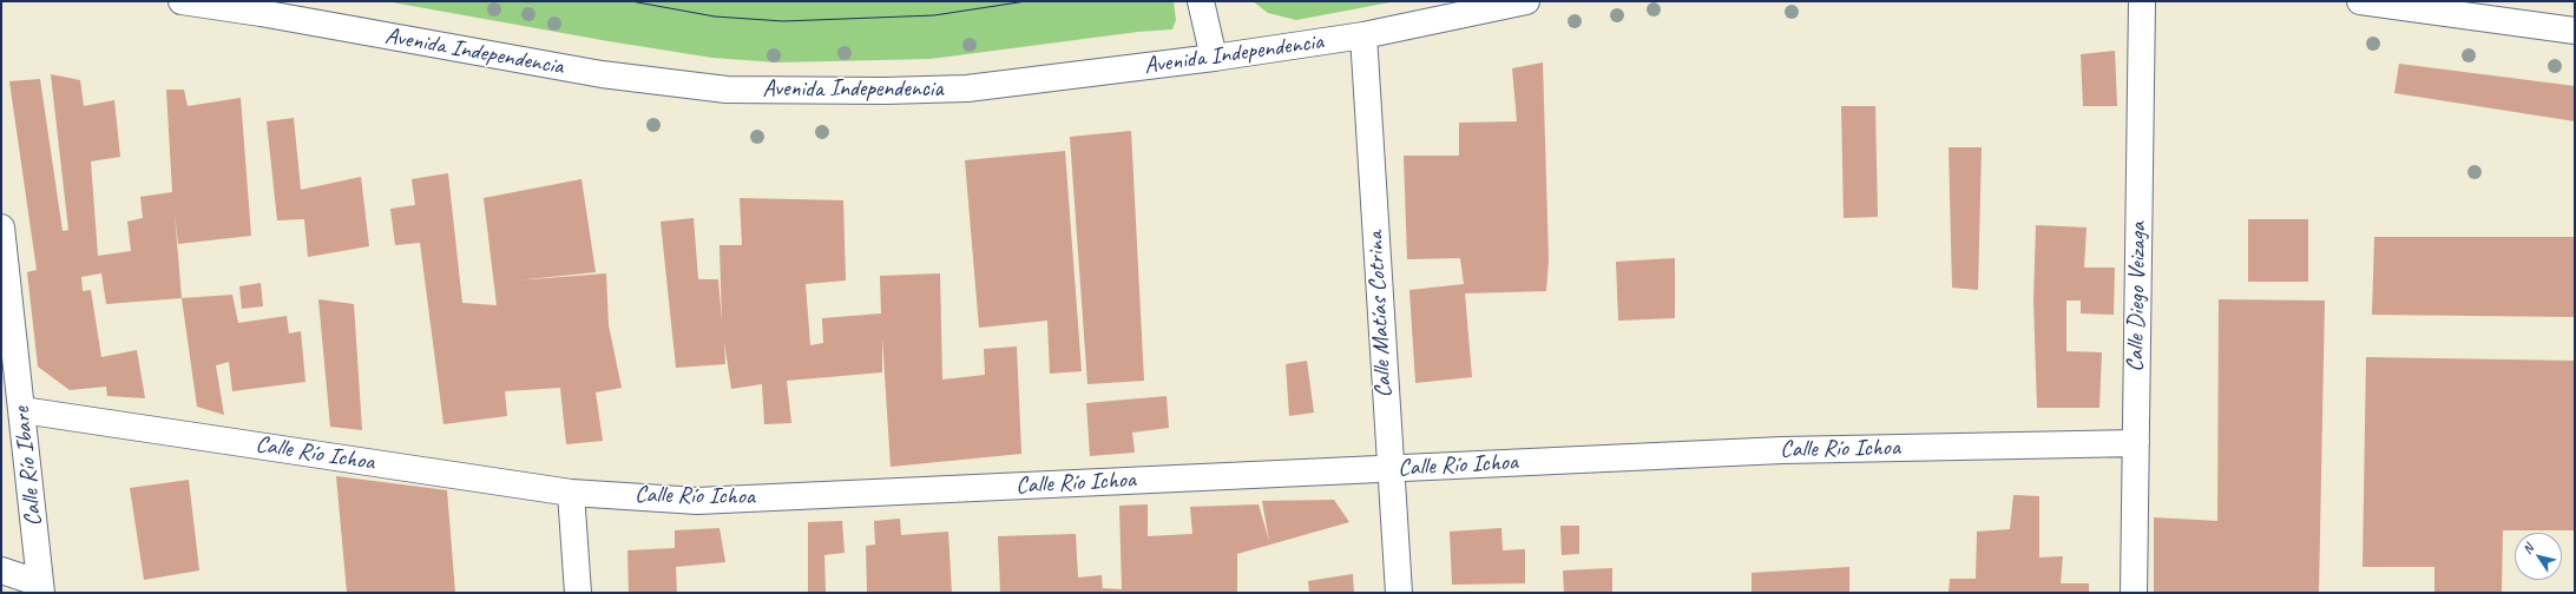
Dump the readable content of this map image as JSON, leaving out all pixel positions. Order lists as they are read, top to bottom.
{
  "streets": {
    "main road": [
      "Avenida Independencia",
      "Calle Diego Veizaga",
      "Calle Matías Cotrina",
      "Calle Río Ichoa",
      "Calle Río Ibare"
    ]
  },
  "crossings": [
    ["Avenida Independencia", "Calle Matías Cotrina"],
    ["Calle Diego Veizaga", "Calle Río Ichoa"],
    ["Calle Matías Cotrina", "Calle Río Ichoa"],
    ["Calle Río Ichoa", "Calle Río Ibare"]
  ],
  "north": "top left"
}
